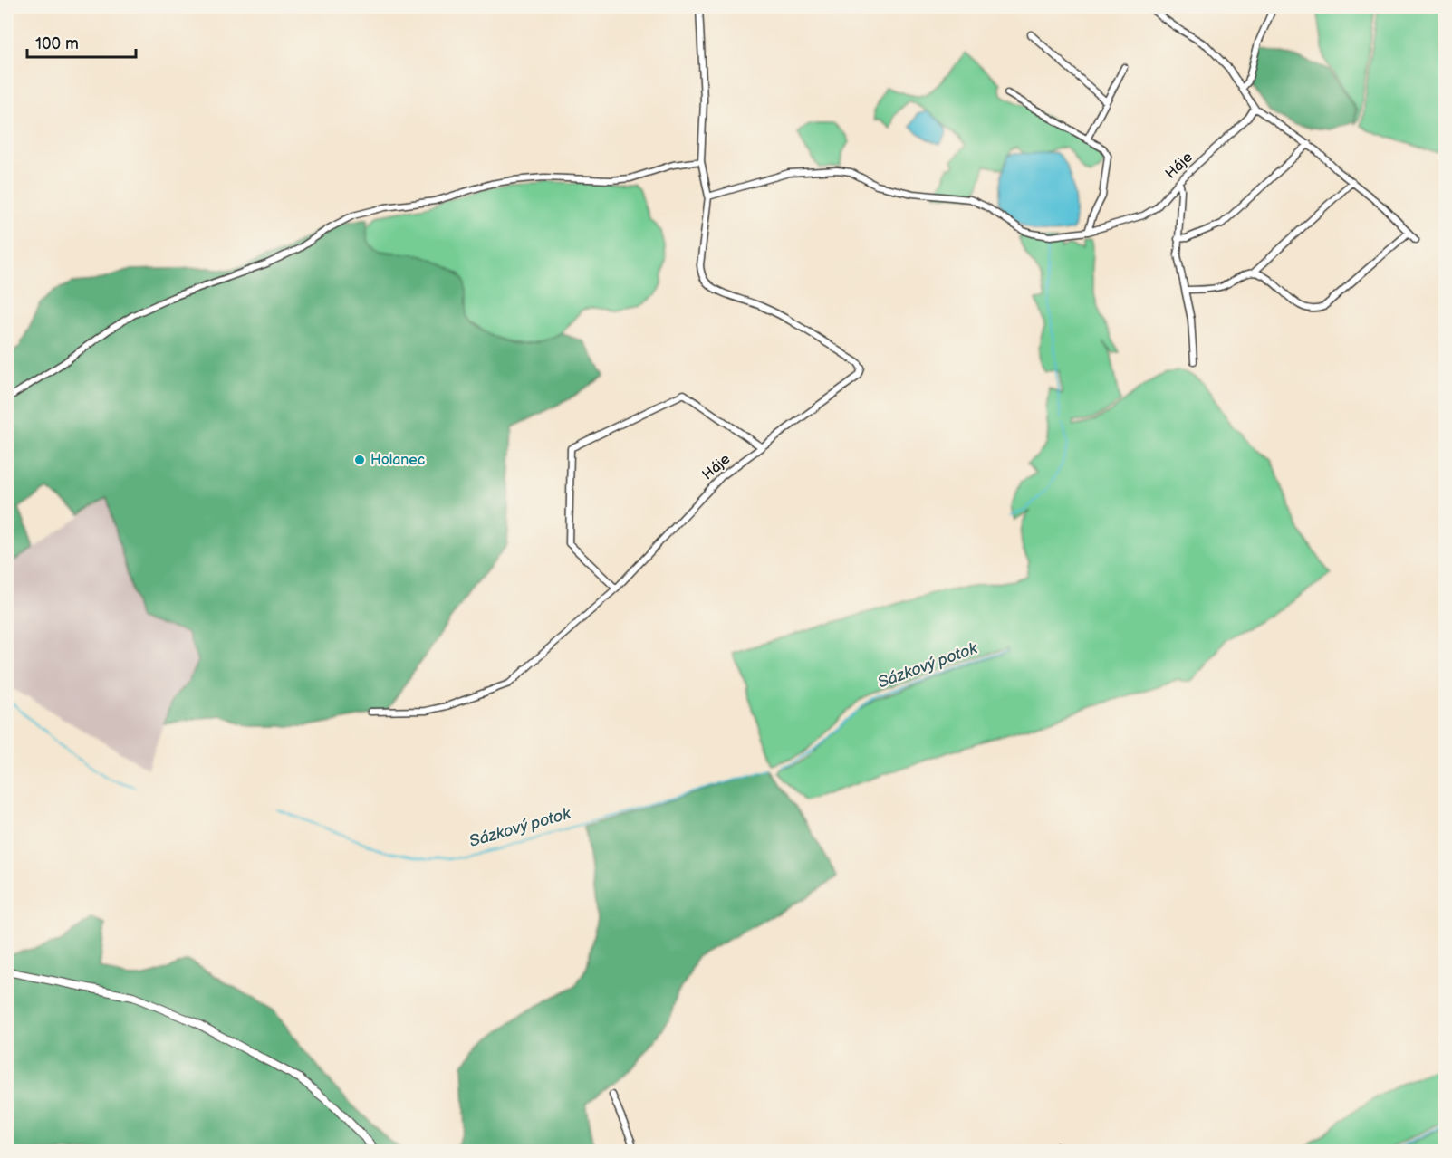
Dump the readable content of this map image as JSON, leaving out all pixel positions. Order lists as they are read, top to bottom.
{
  "streets": {
    "street": ["Háje"]
  },
  "water": ["Sázkový potok"],
  "places": ["Holanec"],
  "scale_bar": "100 m"
}
